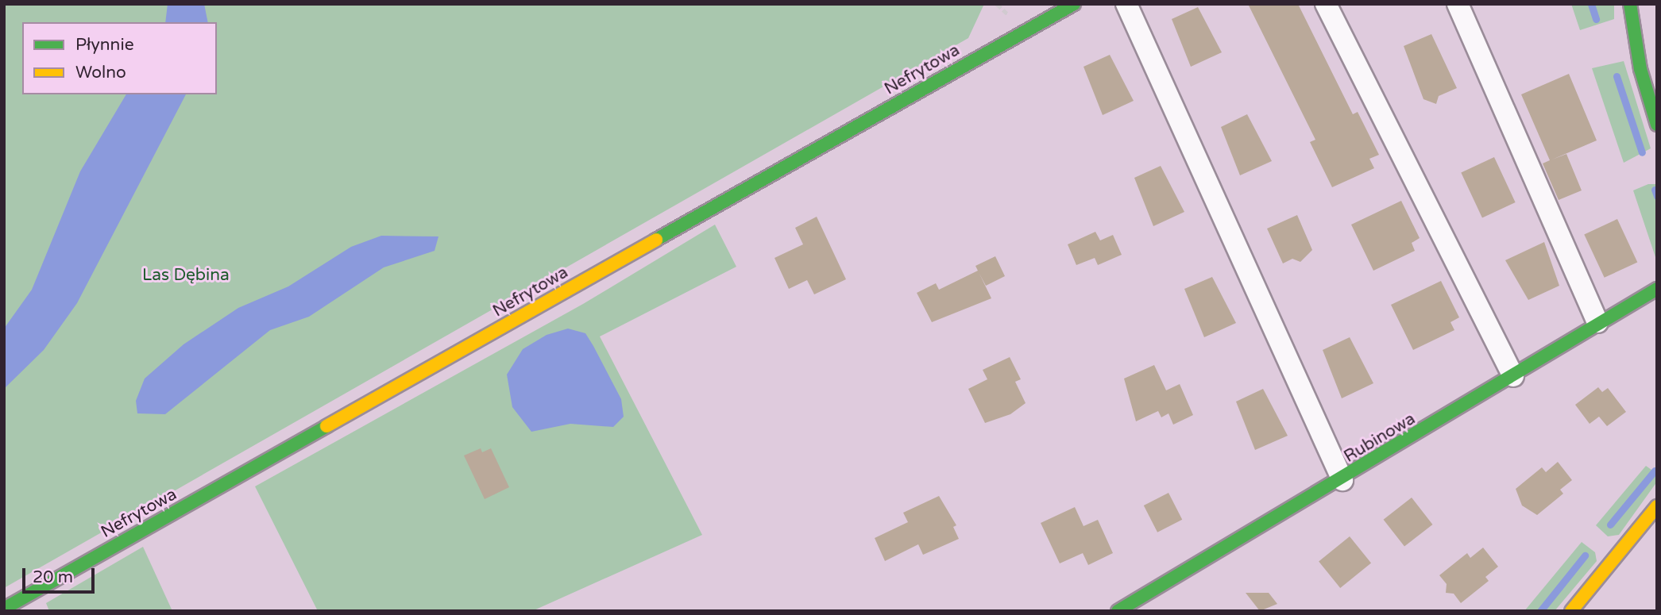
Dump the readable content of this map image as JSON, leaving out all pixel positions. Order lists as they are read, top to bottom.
{
  "streets": {
    "street": ["Nefrytowa", "Rubinowa"]
  },
  "parks": ["Las Dębina"],
  "legend": ["Płynnie", "Wolno"],
  "scale_bar": "20 m"
}
